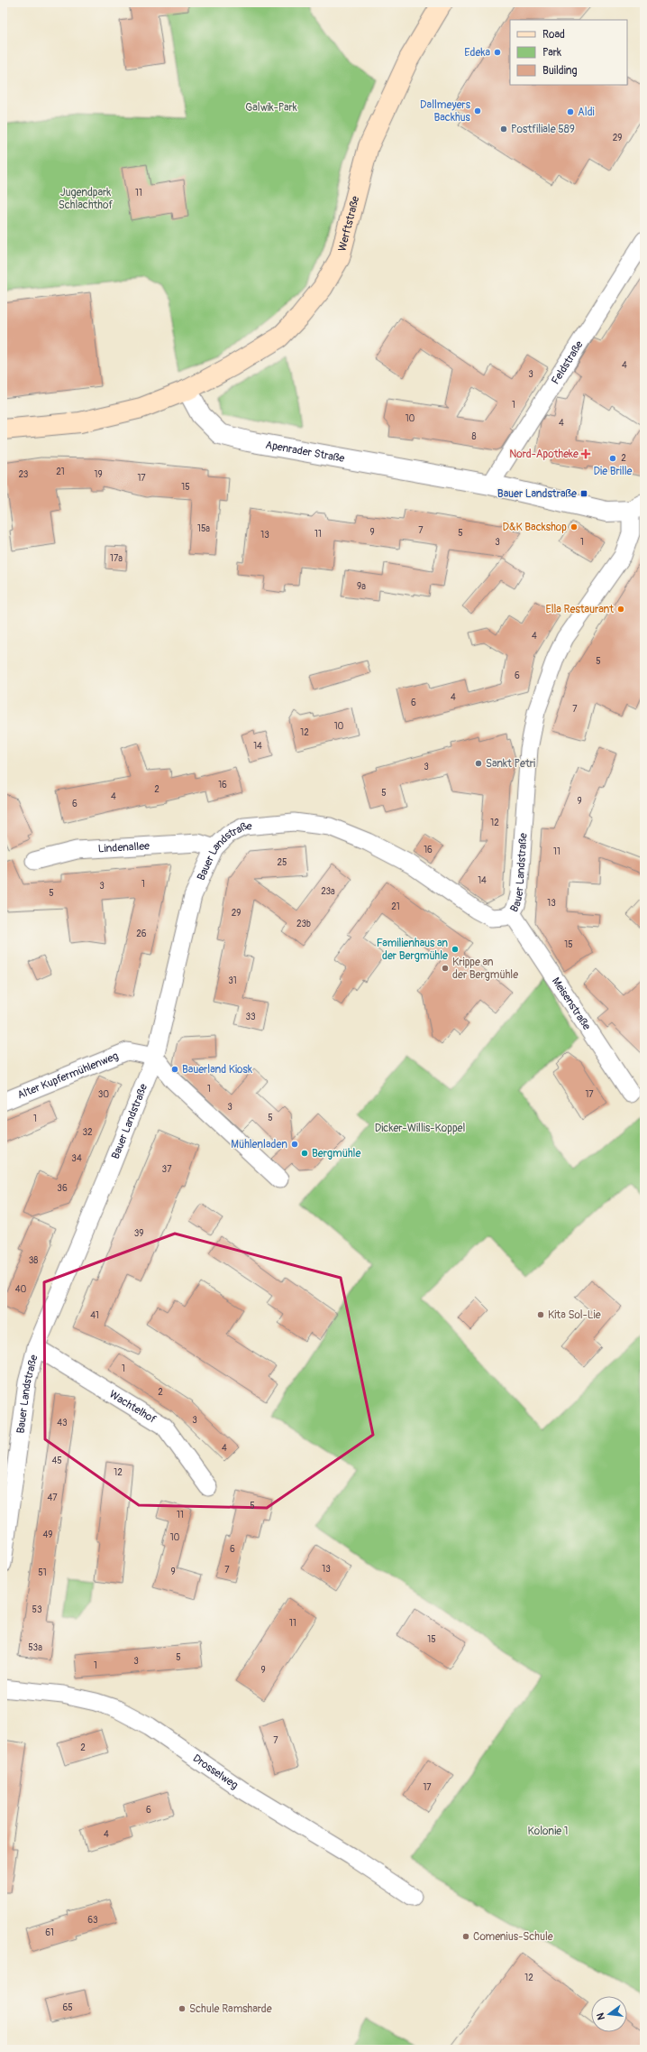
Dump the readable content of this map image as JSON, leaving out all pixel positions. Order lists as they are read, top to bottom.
{
  "streets": {
    "main road": ["Werftstraße"],
    "street": [
      "Feldstraße",
      "Apenrader Straße",
      "Lindenallee",
      "Bauer Landstraße",
      "Meisenstraße",
      "Alter Kupfermühlenweg",
      "Wachtelhof",
      "Drosselweg"
    ]
  },
  "crossings": [
    ["Werftstraße", "Apenrader Straße"],
    ["Feldstraße", "Apenrader Straße"],
    ["Apenrader Straße", "Bauer Landstraße"],
    ["Lindenallee", "Bauer Landstraße"],
    ["Bauer Landstraße", "Meisenstraße"],
    ["Bauer Landstraße", "Alter Kupfermühlenweg"],
    ["Bauer Landstraße", "Wachtelhof"]
  ],
  "parks": [
    "Galwik-Park",
    "Jugendpark Schlachthof",
    "Dicker-Willis-Koppel",
    "Kolonie 1"
  ],
  "places": {
    "other": [
      "Edeka",
      "Dallmeyers Backhus",
      "Aldi",
      "Postfiliale 589",
      "Die Brille",
      "D&K Backshop",
      "Ella Restaurant",
      "Sankt Petri",
      "Familienhaus an der Bergmühle",
      "Krippe an der Bergmühle",
      "Bauerland Kiosk",
      "Mühlenladen",
      "Bergmühle",
      "Kita Sol-Lie",
      "Comenius-Schule",
      "Schule Ramsharde"
    ],
    "health": ["Nord-Apotheke"],
    "transit": ["Bauer Landstraße"]
  },
  "house_numbers": [
    "29",
    "11",
    "4",
    "3",
    "1",
    "10",
    "4",
    "8",
    "2",
    "21",
    "23",
    "19",
    "17",
    "15",
    "15a",
    "7",
    "9",
    "5",
    "11",
    "13",
    "3",
    "1",
    "17a",
    "9a",
    "4",
    "5",
    "6",
    "4",
    "6",
    "7",
    "10",
    "12",
    "14",
    "3",
    "16",
    "2",
    "5",
    "4",
    "9",
    "6",
    "12",
    "16",
    "11",
    "25",
    "14",
    "1",
    "3",
    "23a",
    "5",
    "13",
    "21",
    "29",
    "23b",
    "26",
    "15",
    "31",
    "33",
    "1",
    "30",
    "17",
    "3",
    "5",
    "1",
    "32",
    "34",
    "37",
    "36",
    "39",
    "38",
    "40",
    "41",
    "1",
    "2",
    "3",
    "43",
    "4",
    "45",
    "12",
    "47",
    "5",
    "11",
    "49",
    "10",
    "6",
    "13",
    "7",
    "9",
    "51",
    "53",
    "11",
    "15",
    "53a",
    "5",
    "3",
    "1",
    "9",
    "7",
    "2",
    "17",
    "6",
    "4",
    "63",
    "61",
    "12",
    "65"
  ],
  "legend": ["Road", "Park", "Building"],
  "north": "left"
}
